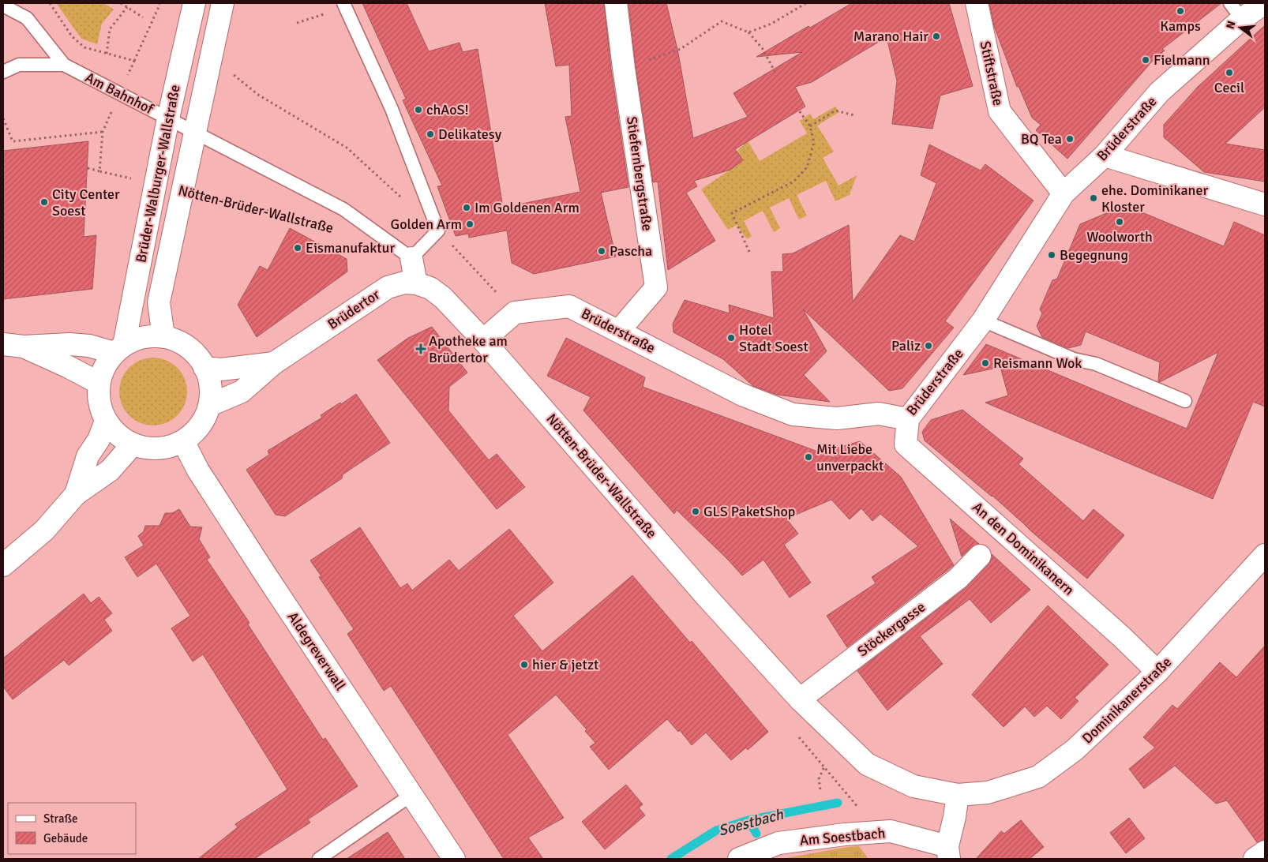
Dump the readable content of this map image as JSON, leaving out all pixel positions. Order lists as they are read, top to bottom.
{
  "streets": {
    "street": [
      "Stiftstraße",
      "Brüderstraße",
      "Brüder-Walburger-Wallstraße",
      "Stiefernbergstraße",
      "Nötten-Brüder-Wallstraße",
      "Brüdertor",
      "An den Dominikanern",
      "Stöckergasse",
      "Aldegreverwall",
      "Dominikanerstraße",
      "Am Soestbach"
    ],
    "lane": ["Am Bahnhof"]
  },
  "crossings": [
    ["Stiftstraße", "Brüderstraße"],
    ["Am Bahnhof", "Brüder-Walburger-Wallstraße"],
    ["Am Bahnhof", "Nötten-Brüder-Wallstraße"],
    ["Brüderstraße", "Stiefernbergstraße"],
    ["Brüderstraße", "An den Dominikanern"],
    ["Brüder-Walburger-Wallstraße", "Nötten-Brüder-Wallstraße"],
    ["Brüder-Walburger-Wallstraße", "Brüdertor"],
    ["Brüder-Walburger-Wallstraße", "Aldegreverwall"],
    ["Nötten-Brüder-Wallstraße", "Brüdertor"],
    ["Nötten-Brüder-Wallstraße", "Stöckergasse"],
    ["Nötten-Brüder-Wallstraße", "Dominikanerstraße"],
    ["Brüdertor", "Aldegreverwall"],
    ["An den Dominikanern", "Dominikanerstraße"]
  ],
  "water": ["Soestbach"],
  "places": {
    "other": [
      "Kamps",
      "Marano Hair",
      "Fielmann",
      "Cecil",
      "chAoS!",
      "Delikatesy",
      "BQ Tea",
      "ehe. Dominikaner Kloster",
      "City Center Soest",
      "Im Goldenen Arm",
      "Woolworth",
      "Golden Arm",
      "Eismanufaktur",
      "Pascha",
      "Begegnung",
      "Hotel Stadt Soest",
      "Paliz",
      "Reismann Wok",
      "Mit Liebe unverpackt",
      "GLS PaketShop",
      "hier & jetzt"
    ],
    "health": ["Apotheke am Brüdertor"]
  },
  "legend": ["Straße", "Gebäude"],
  "north": "left"
}
